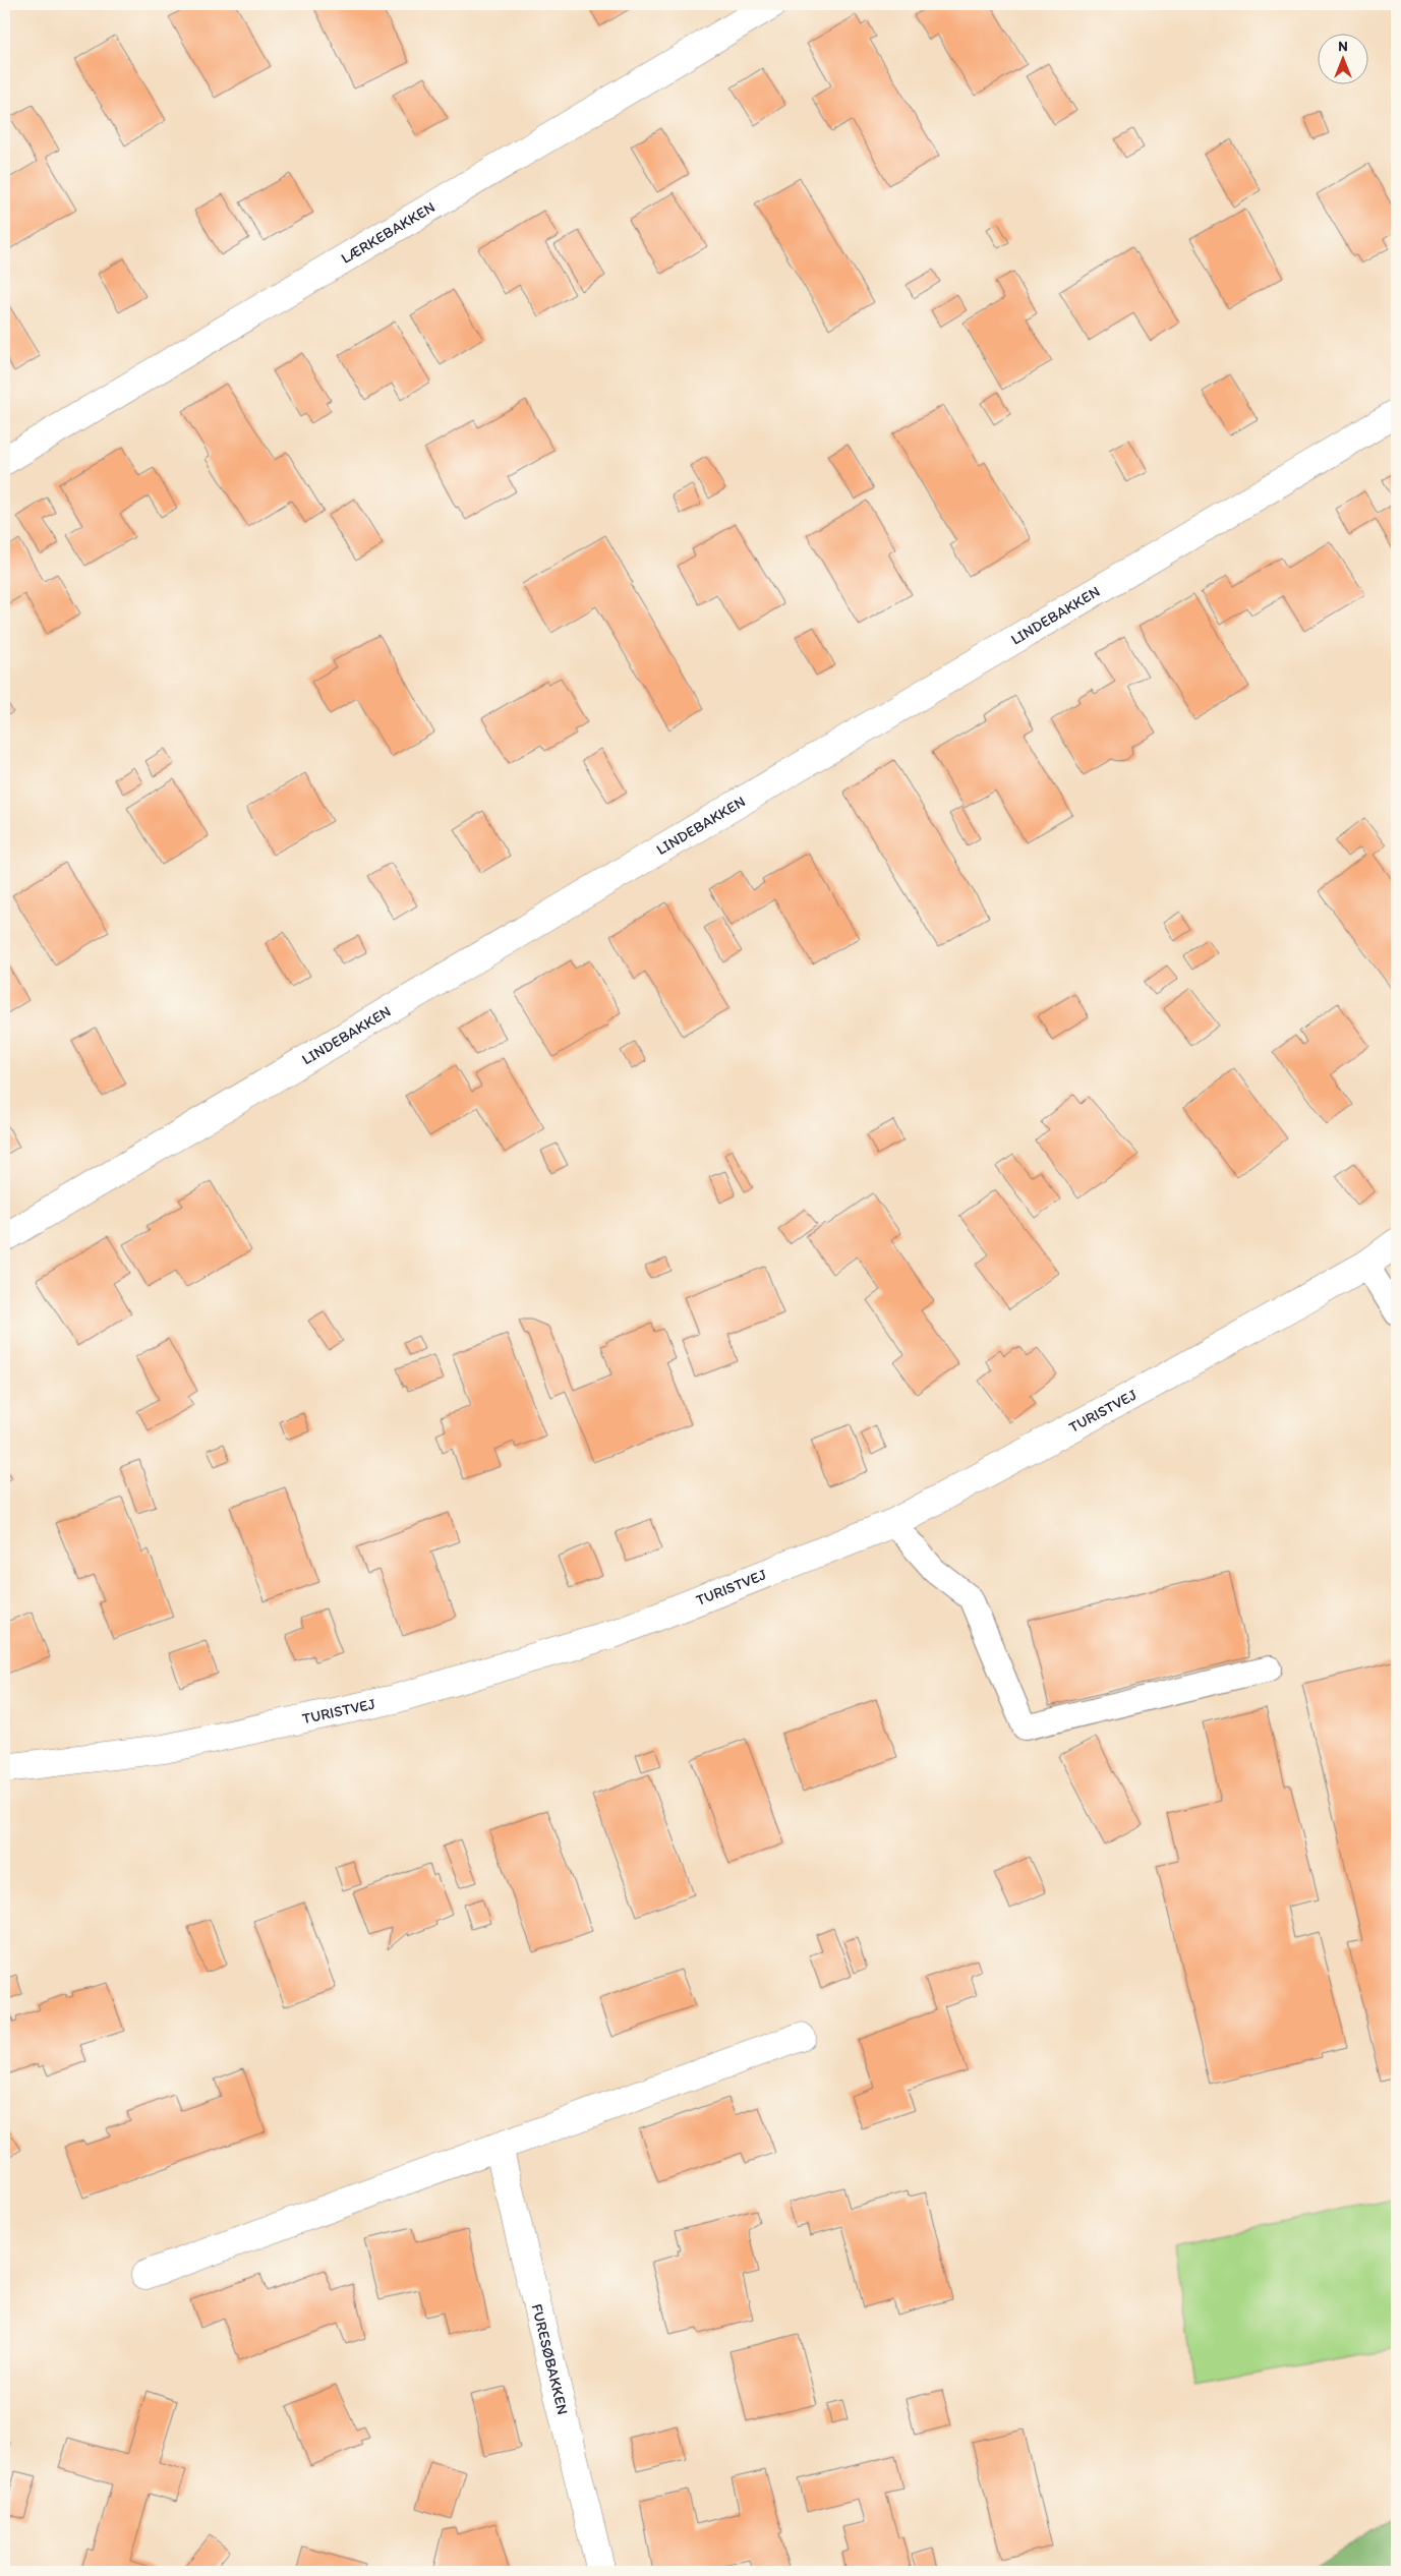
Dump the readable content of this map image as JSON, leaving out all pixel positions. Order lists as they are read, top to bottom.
{
  "streets": {
    "street": [
      "LÆRKEBAKKEN",
      "LINDEBAKKEN",
      "TURISTVEJ",
      "FURESØBAKKEN"
    ]
  },
  "north": "top"
}
